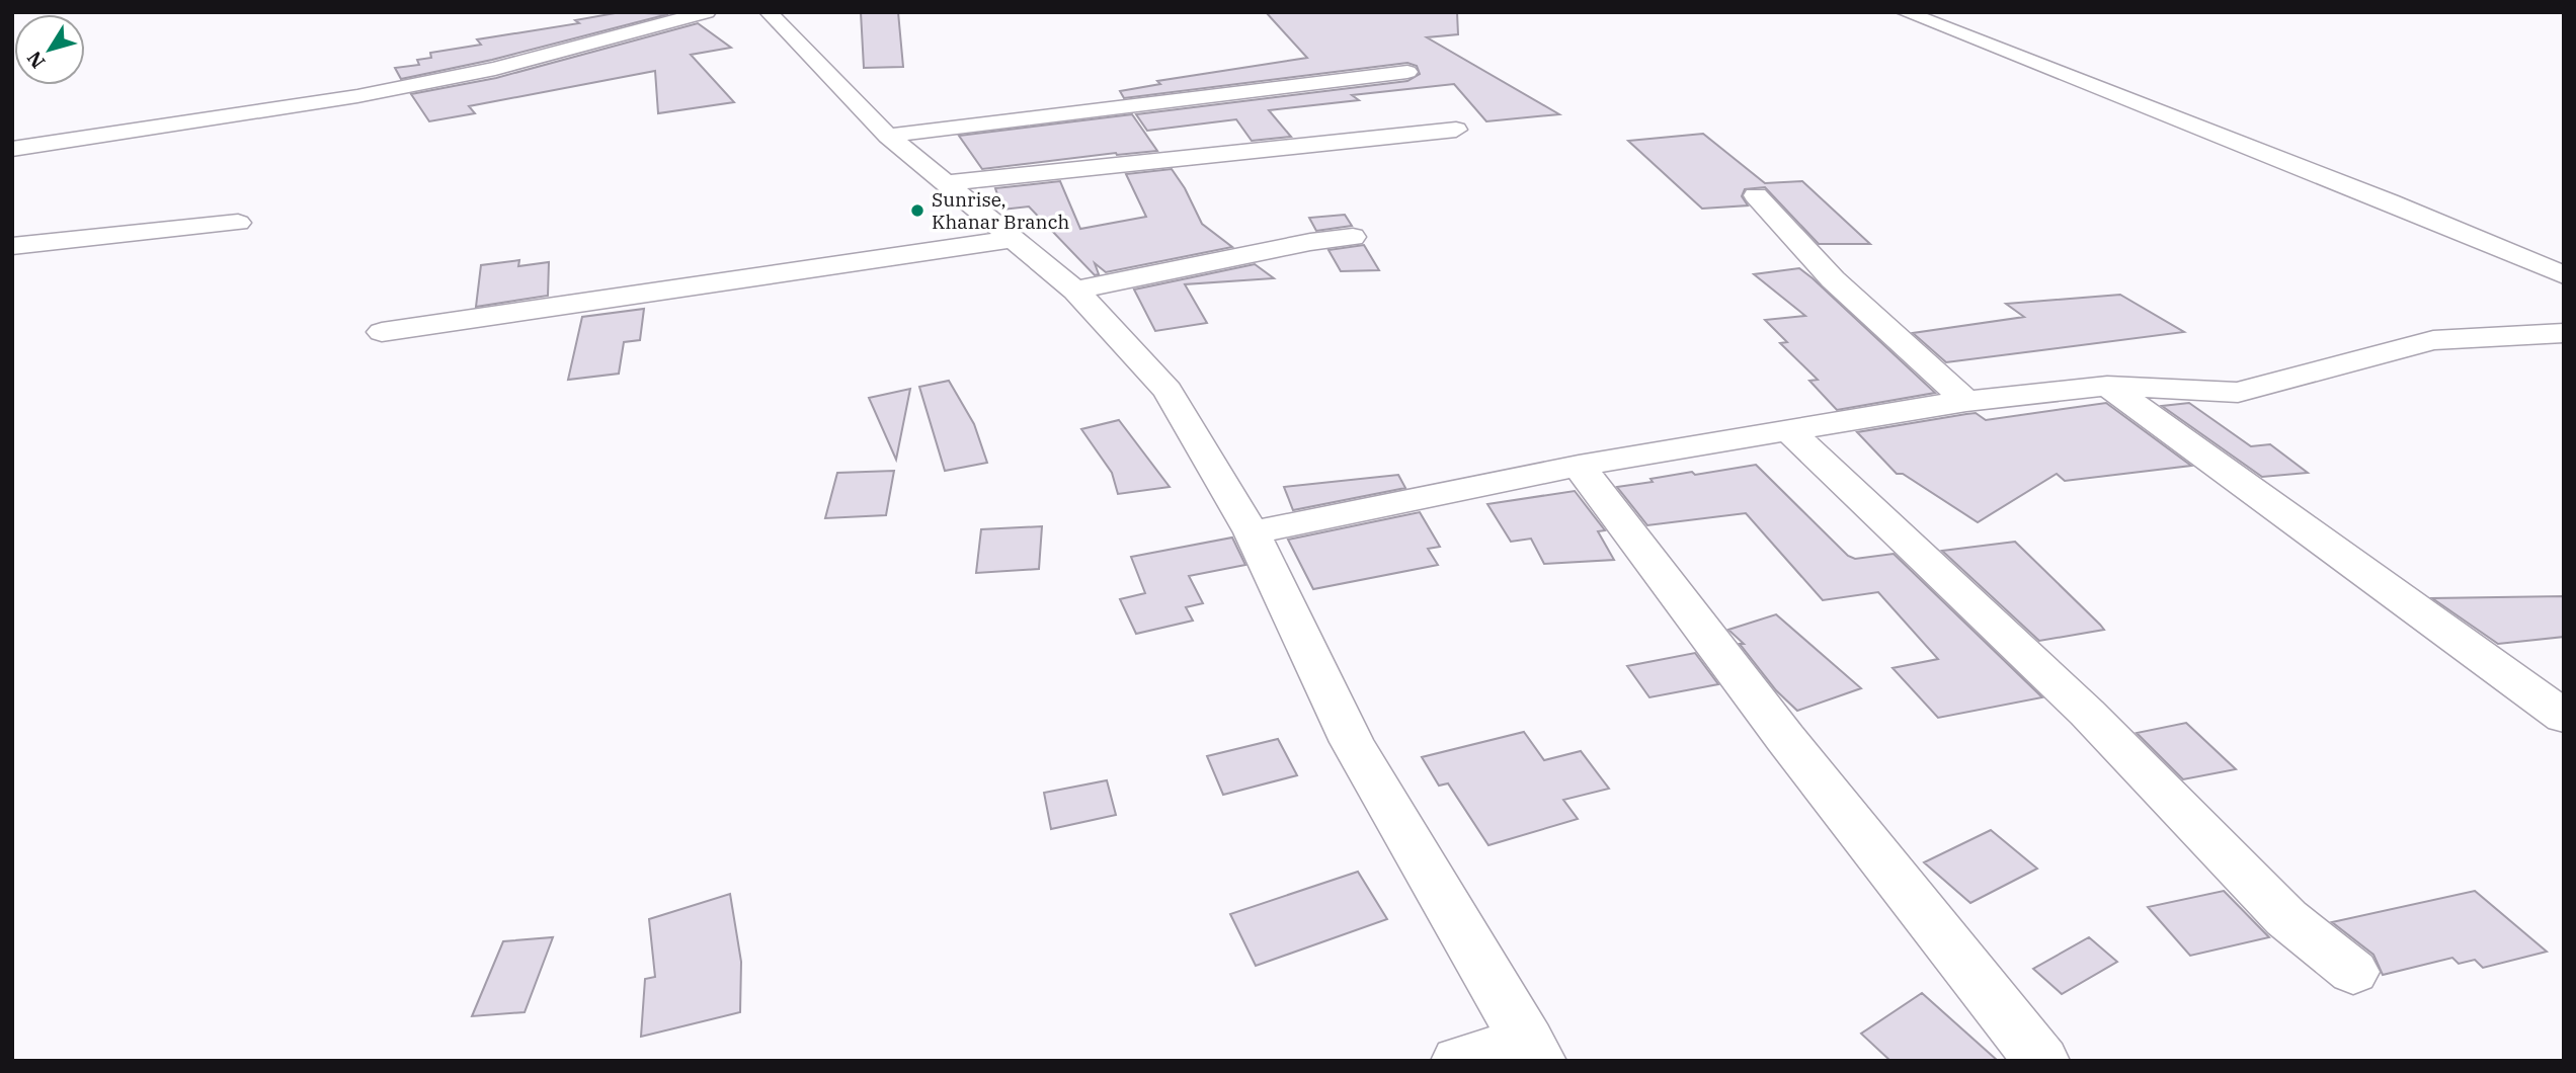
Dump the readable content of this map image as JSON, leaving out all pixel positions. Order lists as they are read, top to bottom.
{
  "places": ["Sunrise, Khanar Branch"],
  "north": "bottom left"
}
